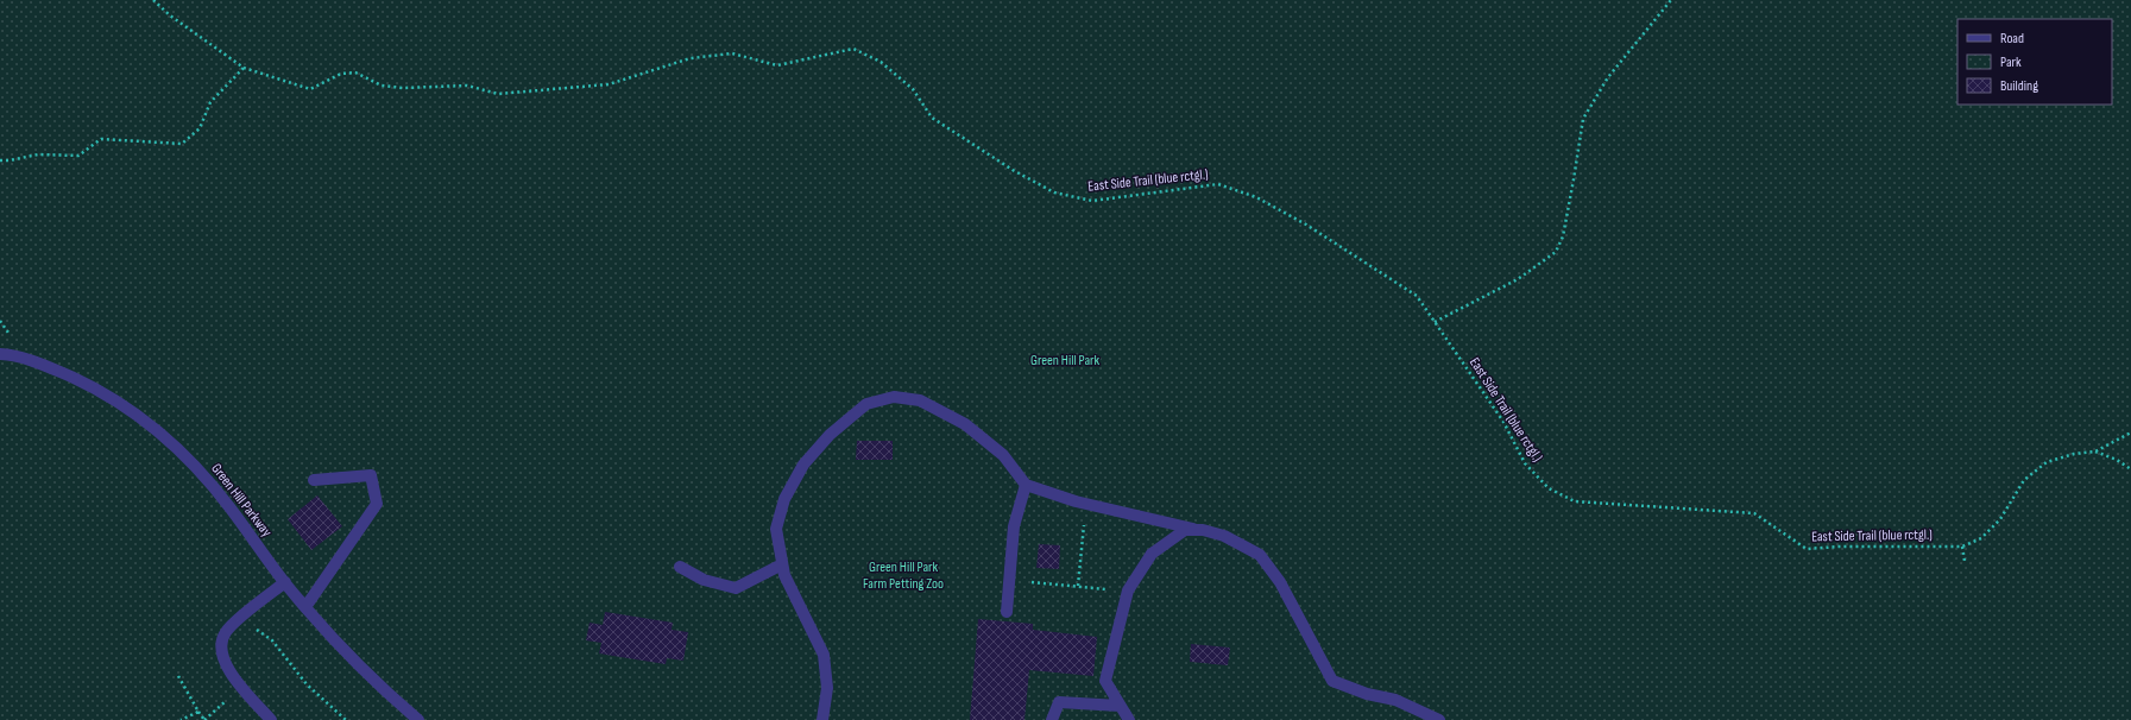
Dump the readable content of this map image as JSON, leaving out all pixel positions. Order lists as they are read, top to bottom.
{
  "streets": {
    "street": ["Green Hill Parkway"],
    "path": ["East Side Trail (blue rctgl.)"]
  },
  "parks": ["Green Hill Park", "Green Hill Park Farm Petting Zoo"],
  "legend": ["Road", "Park", "Building"]
}
